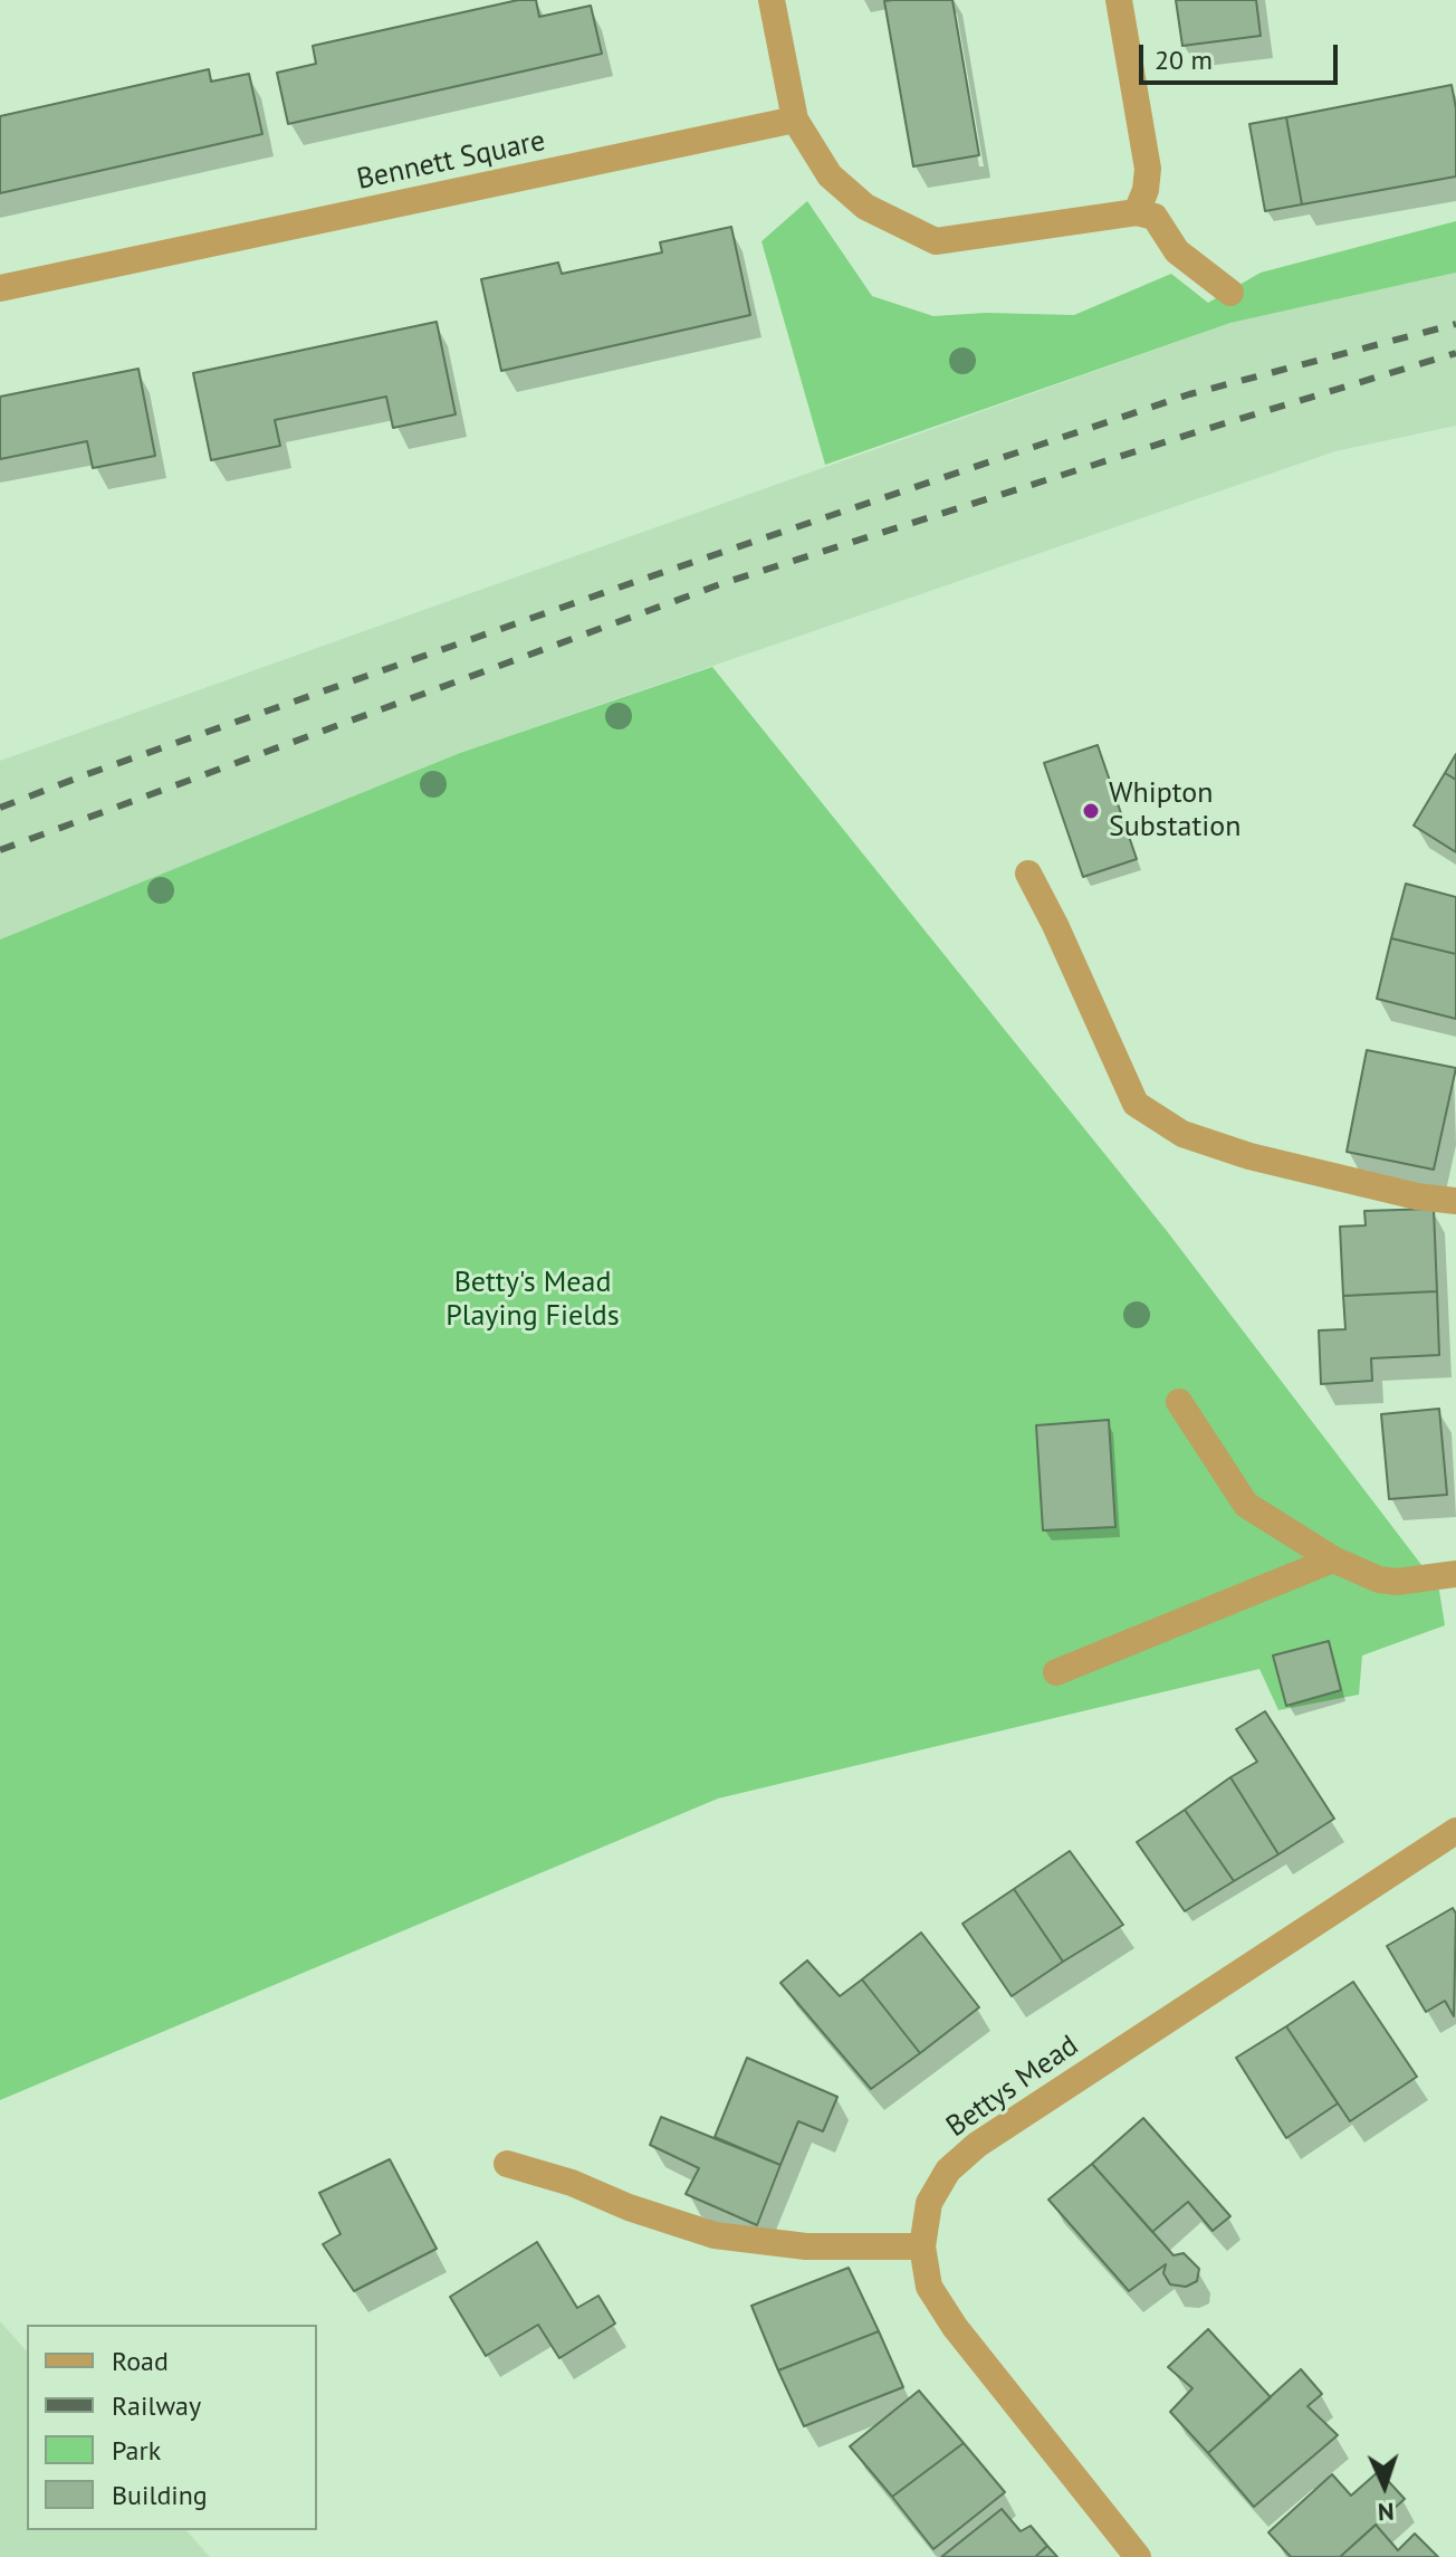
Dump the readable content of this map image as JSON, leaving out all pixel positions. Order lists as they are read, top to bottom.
{
  "streets": {
    "street": ["Bennett Square", "Bettys Mead"]
  },
  "parks": ["Betty's Mead Playing Fields"],
  "places": ["Whipton Substation"],
  "legend": [
    "Road",
    "Railway",
    "Park",
    "Building"
  ],
  "scale_bar": "20 m",
  "north": "bottom"
}
